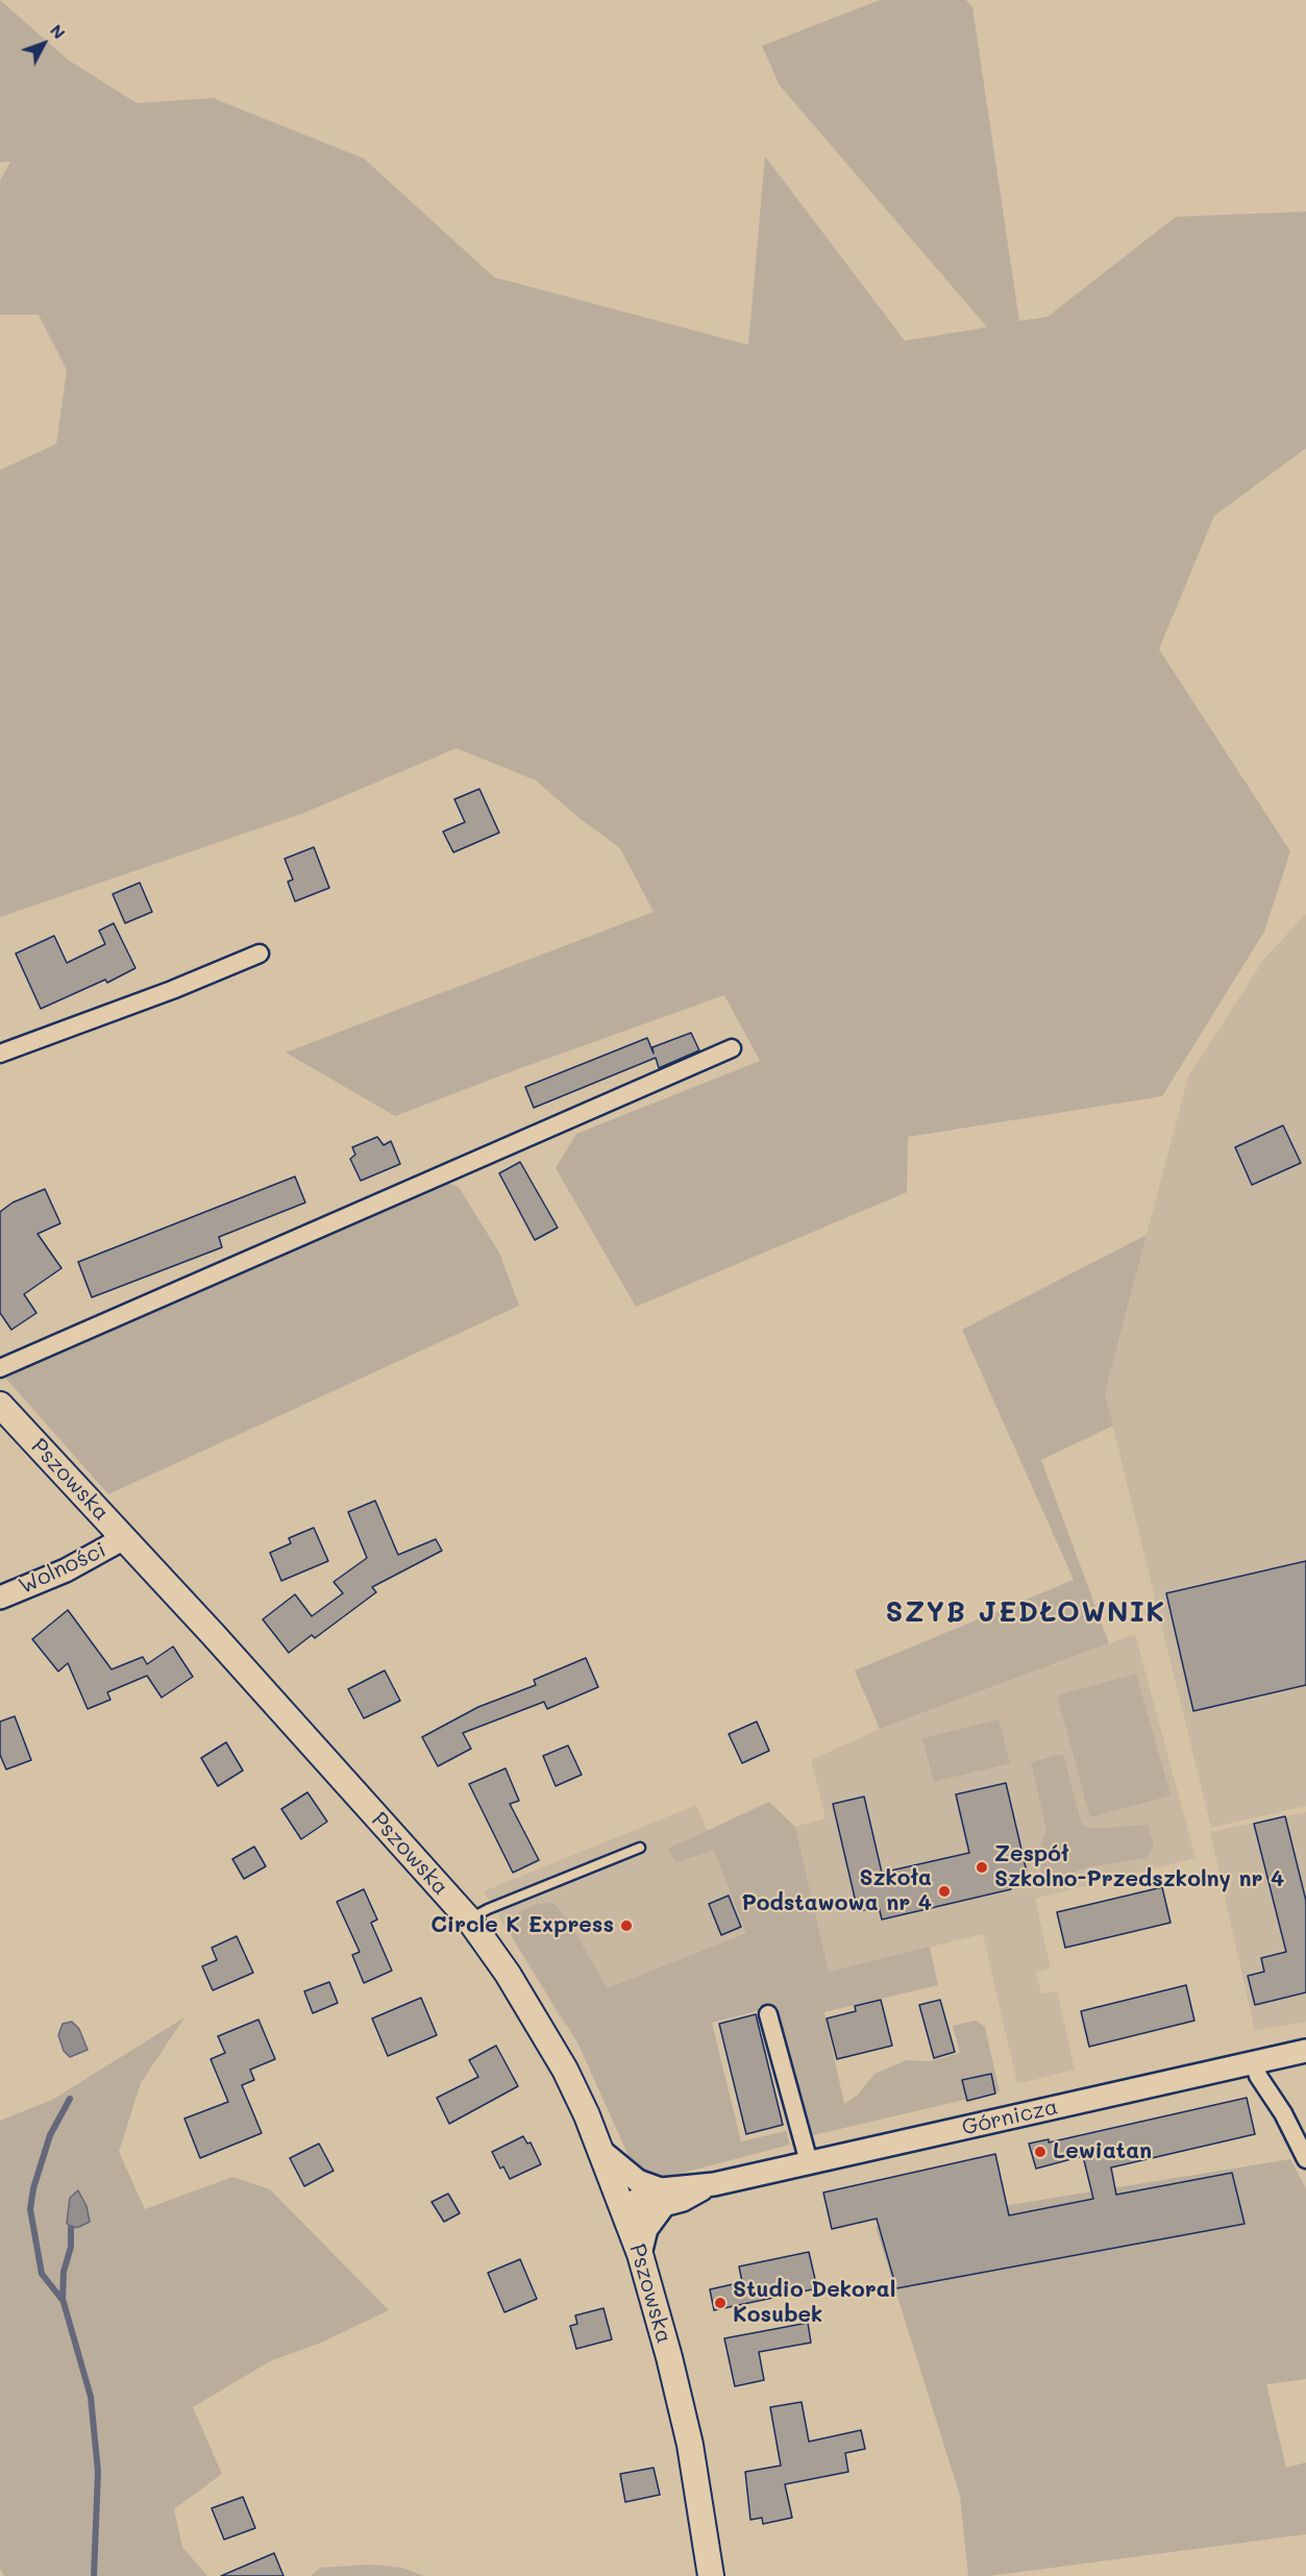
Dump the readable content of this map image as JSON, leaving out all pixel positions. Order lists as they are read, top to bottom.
{
  "streets": {
    "main road": ["Pszowska"],
    "street": ["Wolności", "Górnicza"]
  },
  "crossings": [
    ["Pszowska", "Wolności"],
    ["Pszowska", "Górnicza"]
  ],
  "districts": ["SZYB JEDŁOWNIK"],
  "places": [
    "Zespół Szkolno-Przedszkolny nr 4",
    "Szkoła Podstawowa nr 4",
    "Circle K Express",
    "Lewiatan",
    "Studio Dekoral Kosubek"
  ],
  "north": "top right"
}
